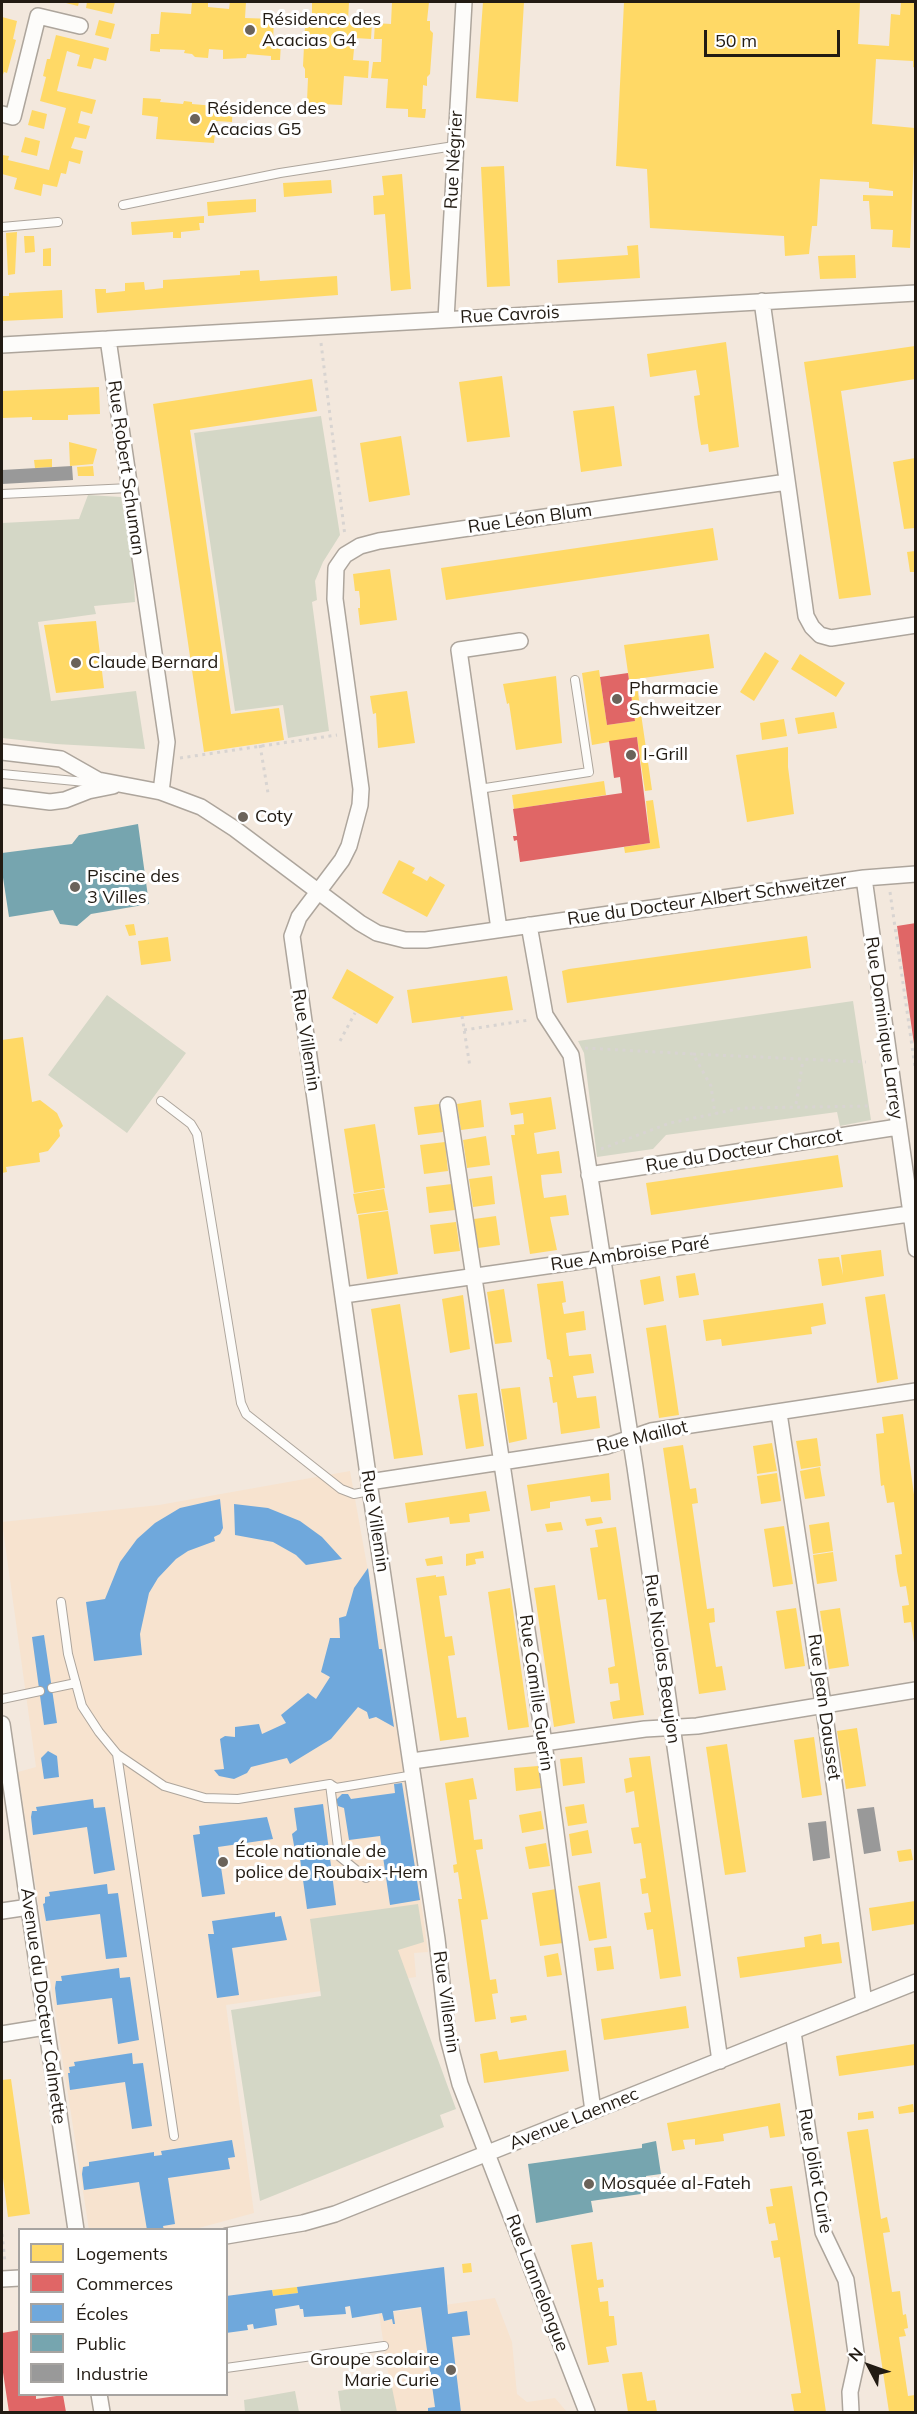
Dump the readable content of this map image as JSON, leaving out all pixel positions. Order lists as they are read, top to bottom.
{
  "streets": {
    "street": [
      "Rue Négrier",
      "Rue Cavrois",
      "Rue Robert Schuman",
      "Rue Léon Blum",
      "Rue du Docteur Albert Schweitzer",
      "Rue Dominique Larrey",
      "Rue Villemin",
      "Rue du Docteur Charcot",
      "Rue Ambroise Paré",
      "Rue Maillot",
      "Rue Nicolas Beaujon",
      "Rue Camille Guerin",
      "Rue Jean Dausset",
      "Avenue du Docteur Calmette",
      "Avenue Laennec",
      "Rue Joliot Curie",
      "Rue Lannelongue"
    ]
  },
  "crossings": [
    ["Rue Négrier", "Rue Cavrois"],
    ["Rue Cavrois", "Rue Robert Schuman"],
    ["Rue Robert Schuman", "Rue du Docteur Albert Schweitzer"],
    ["Rue Léon Blum", "Rue Villemin"],
    ["Rue du Docteur Albert Schweitzer", "Rue Dominique Larrey"],
    ["Rue du Docteur Albert Schweitzer", "Rue Villemin"],
    ["Rue Dominique Larrey", "Rue du Docteur Charcot"],
    ["Rue Dominique Larrey", "Rue Ambroise Paré"],
    ["Rue Villemin", "Rue Ambroise Paré"],
    ["Rue Villemin", "Rue Maillot"],
    ["Rue Villemin", "Avenue Laennec"],
    ["Rue Villemin", "Rue Lannelongue"],
    ["Rue Ambroise Paré", "Rue Nicolas Beaujon"],
    ["Rue Ambroise Paré", "Rue Camille Guerin"],
    ["Rue Maillot", "Rue Nicolas Beaujon"],
    ["Rue Maillot", "Rue Camille Guerin"],
    ["Rue Maillot", "Rue Jean Dausset"],
    ["Rue Nicolas Beaujon", "Avenue Laennec"],
    ["Rue Camille Guerin", "Avenue Laennec"],
    ["Rue Jean Dausset", "Avenue Laennec"],
    ["Avenue Laennec", "Rue Joliot Curie"],
    ["Avenue Laennec", "Rue Lannelongue"]
  ],
  "places": [
    "Résidence des Acacias G4",
    "Résidence des Acacias G5",
    "Claude Bernard",
    "Pharmacie Schweitzer",
    "I-Grill",
    "Coty",
    "Piscine des 3 Villes",
    "École nationale de police de Roubaix-Hem",
    "Mosquée al-Fateh",
    "Groupe scolaire Marie Curie"
  ],
  "legend": [
    "Logements",
    "Commerces",
    "Écoles",
    "Public",
    "Industrie"
  ],
  "scale_bar": "50 m",
  "north": "top left"
}
